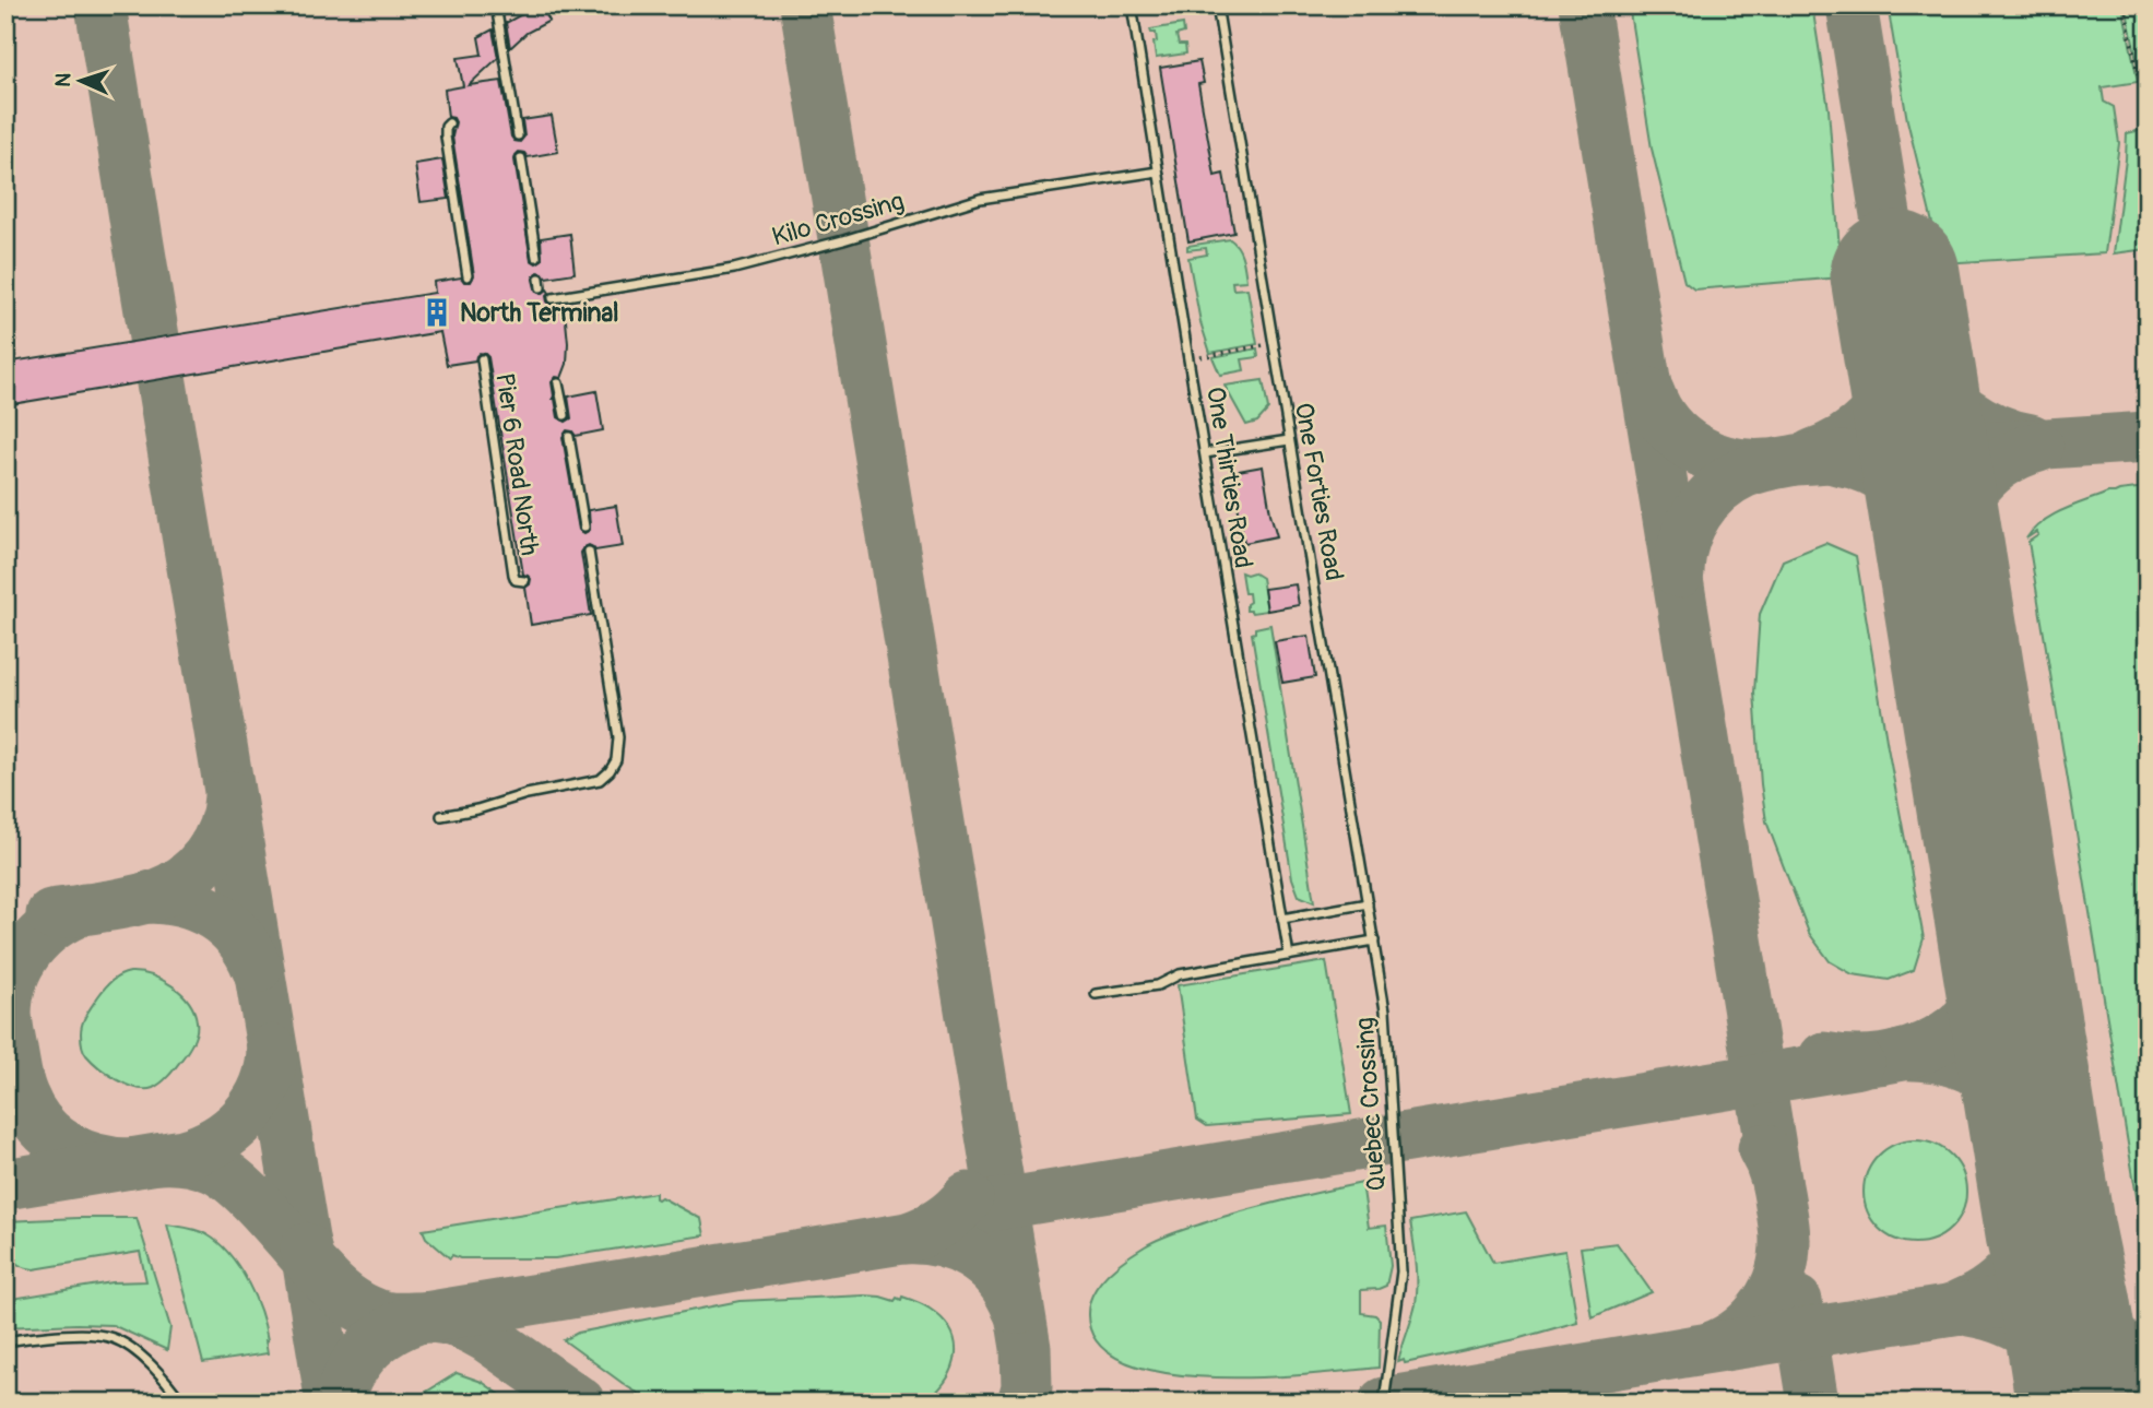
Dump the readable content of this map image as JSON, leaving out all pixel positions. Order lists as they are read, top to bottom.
{
  "streets": {
    "lane": [
      "Kilo Crossing",
      "Pier 6 Road North",
      "One Thirties Road",
      "One Forties Road",
      "Quebec Crossing"
    ]
  },
  "crossings": [
    ["Kilo Crossing", "One Thirties Road"],
    ["One Forties Road", "Quebec Crossing"]
  ],
  "places": {
    "building": ["North Terminal"]
  },
  "north": "left"
}
